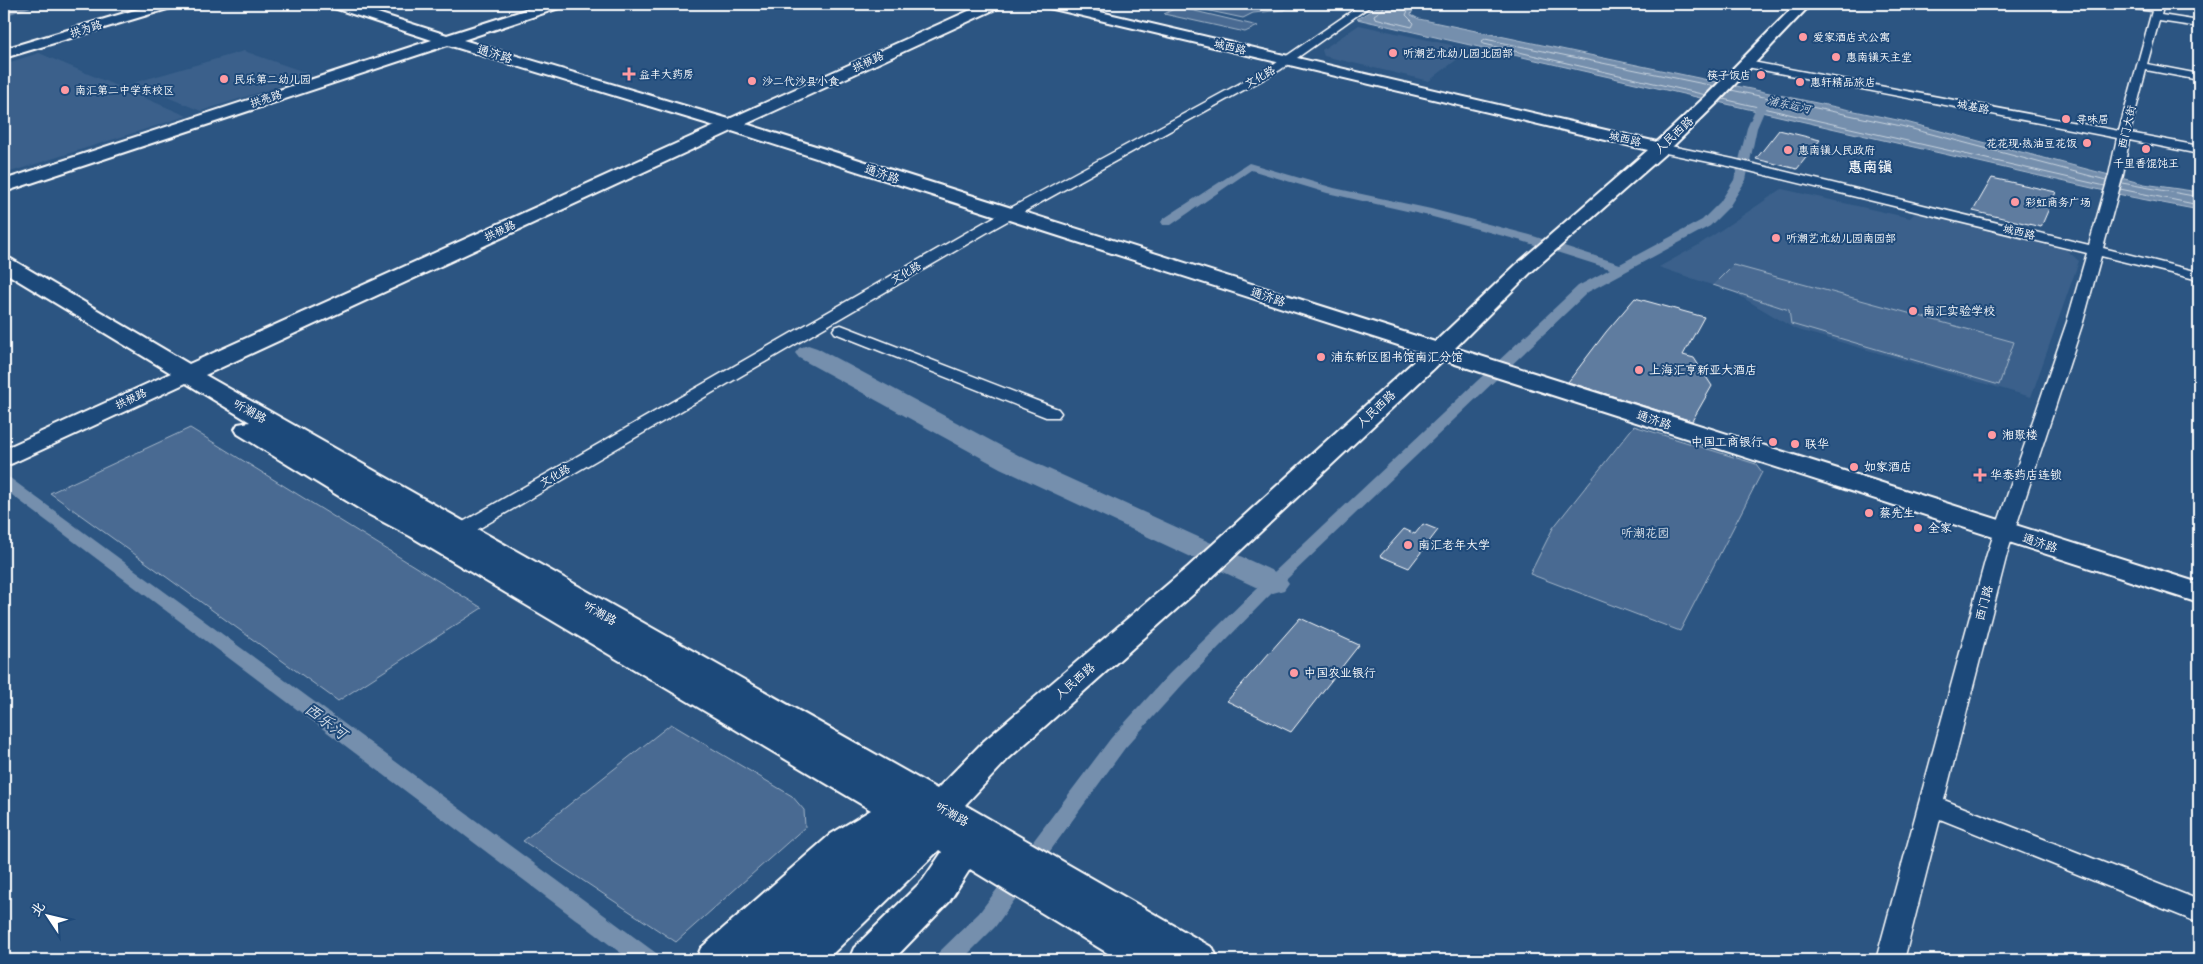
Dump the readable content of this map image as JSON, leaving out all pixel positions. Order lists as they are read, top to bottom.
{
  "streets": {
    "street": [
      "拱为路",
      "城西路",
      "通济路",
      "拱极路",
      "文化路",
      "拱亮路",
      "城基路",
      "西门大街",
      "人民西路",
      "听潮路",
      "西门路"
    ]
  },
  "crossings": [
    ["城西路", "文化路"],
    ["城西路", "西门大街"],
    ["城西路", "人民西路"],
    ["城西路", "西门路"],
    ["通济路", "拱极路"],
    ["通济路", "文化路"],
    ["通济路", "拱亮路"],
    ["通济路", "人民西路"],
    ["通济路", "西门路"],
    ["拱极路", "听潮路"],
    ["文化路", "听潮路"],
    ["城基路", "西门大街"],
    ["城基路", "人民西路"],
    ["西门大街", "西门路"],
    ["人民西路", "听潮路"]
  ],
  "districts": ["惠南镇"],
  "water": ["浦东运河", "西乐河"],
  "parks": ["听潮花园"],
  "places": {
    "other": [
      "爱家酒店式公寓",
      "听潮艺术幼儿园北园部",
      "惠南镇天主堂",
      "筷子饭店",
      "民乐第二幼儿园",
      "沙二代沙县小食",
      "惠轩精品旅店",
      "南汇第二中学东校区",
      "寻味居",
      "花花现·热油豆花饭",
      "千里香馄饨王",
      "惠南镇人民政府",
      "彩虹商务广场",
      "听潮艺术幼儿园南园部",
      "南汇实验学校",
      "浦东新区图书馆南汇分馆",
      "上海汇亨新亚大酒店",
      "湘聚楼",
      "中国工商银行",
      "联华",
      "如家酒店",
      "蔡先生",
      "全家",
      "南汇老年大学",
      "中国农业银行"
    ],
    "health": ["益丰大药房", "华泰药店连锁"]
  },
  "north": "top left"
}
